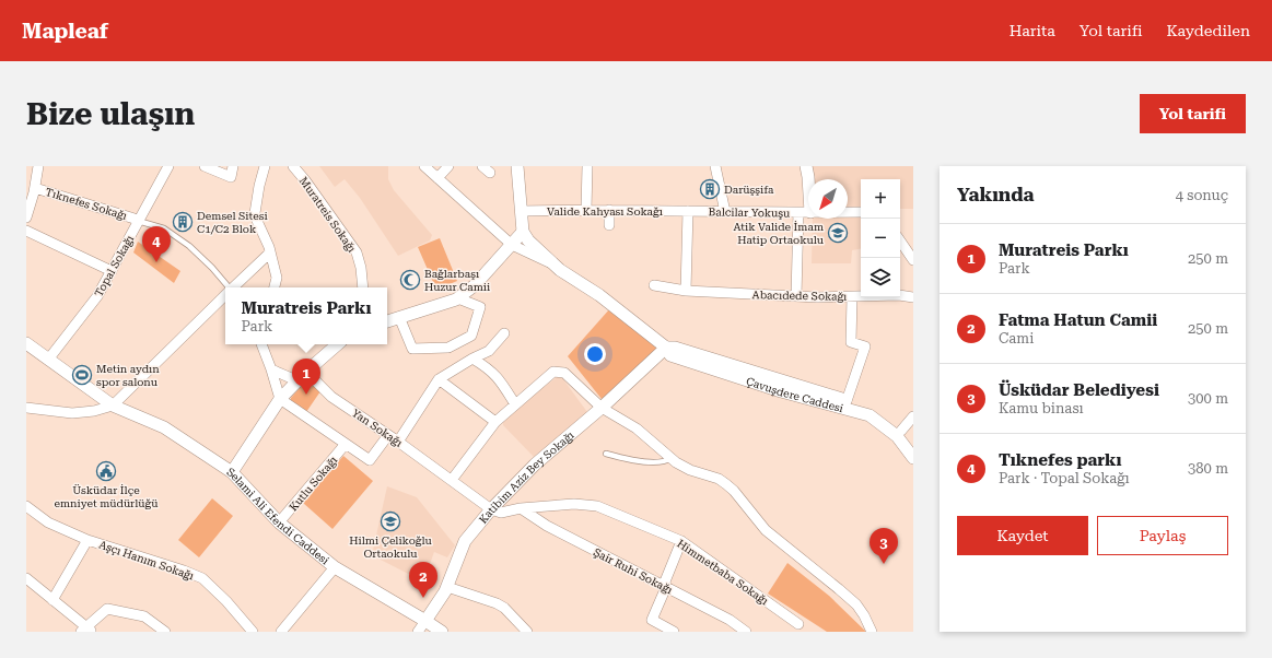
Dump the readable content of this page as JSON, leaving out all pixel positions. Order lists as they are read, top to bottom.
{
  "streets": {
    "street": [
      "Tıknefes Sokağı",
      "Valide Kahyası Sokağı",
      "Balcilar Yokuşu",
      "Muratreis Sokağı",
      "Topal Sokağı",
      "Abacıdede Sokağı",
      "Çavuşdere Caddesi",
      "Yan Sokağı",
      "Katibim Aziz Bey Sokağı",
      "Kutlu Sokağı",
      "Selami Ali Efendi Caddesi",
      "Aşçı Hanım Sokağı",
      "Şair Ruhi Sokağı",
      "Himmetbaba Sokağı"
    ]
  },
  "crossings": [
    ["Tıknefes Sokağı", "Topal Sokağı"],
    ["Valide Kahyası Sokağı", "Balcilar Yokuşu"],
    ["Topal Sokağı", "Selami Ali Efendi Caddesi"],
    ["Çavuşdere Caddesi", "Katibim Aziz Bey Sokağı"],
    ["Yan Sokağı", "Katibim Aziz Bey Sokağı"],
    ["Yan Sokağı", "Himmetbaba Sokağı"],
    ["Katibim Aziz Bey Sokağı", "Selami Ali Efendi Caddesi"],
    ["Katibim Aziz Bey Sokağı", "Himmetbaba Sokağı"],
    ["Kutlu Sokağı", "Selami Ali Efendi Caddesi"],
    ["Şair Ruhi Sokağı", "Himmetbaba Sokağı"]
  ],
  "places": {
    "building": ["Darüşşifa", "Demsel Sitesi C1/C2 Blok"],
    "school or university": ["Atik Valide İmam Hatip Ortaokulu", "Hilmi Çelikoğlu Ortaokulu"],
    "mosque": ["Bağlarbaşı Huzur Camii"],
    "sports": ["Metin aydın spor salonu"],
    "public building": ["Üsküdar İlçe emniyet müdürlüğü"]
  },
  "north": "bottom left",
  "page": {
    "header": "Mapleaf",
    "nav": ["Harita", "Yol tarifi", "Kaydedilen"],
    "buttons": [
      "Yol tarifi",
      ["Kaydet", "Paylaş"]
    ],
    "title": "Bize ulaşın",
    "heading": ["Yakında", "4 sonuç"],
    "map_buttons": ["+", "−"],
    "list": [
      {
        "mark": "1",
        "name": "Muratreis Parkı",
        "note": "Park",
        "value": "250 m"
      },
      {
        "mark": "2",
        "name": "Fatma Hatun Camii",
        "note": "Cami",
        "value": "250 m"
      },
      {
        "mark": "3",
        "name": "Üsküdar Belediyesi",
        "note": "Kamu binası",
        "value": "300 m"
      },
      {
        "mark": "4",
        "name": "Tıknefes parkı",
        "note": "Park · Topal Sokağı",
        "value": "380 m"
      }
    ],
    "pins": [
      "4",
      "1",
      "3",
      "2"
    ],
    "popup": ["Muratreis Parkı", "Park"]
  }
}
